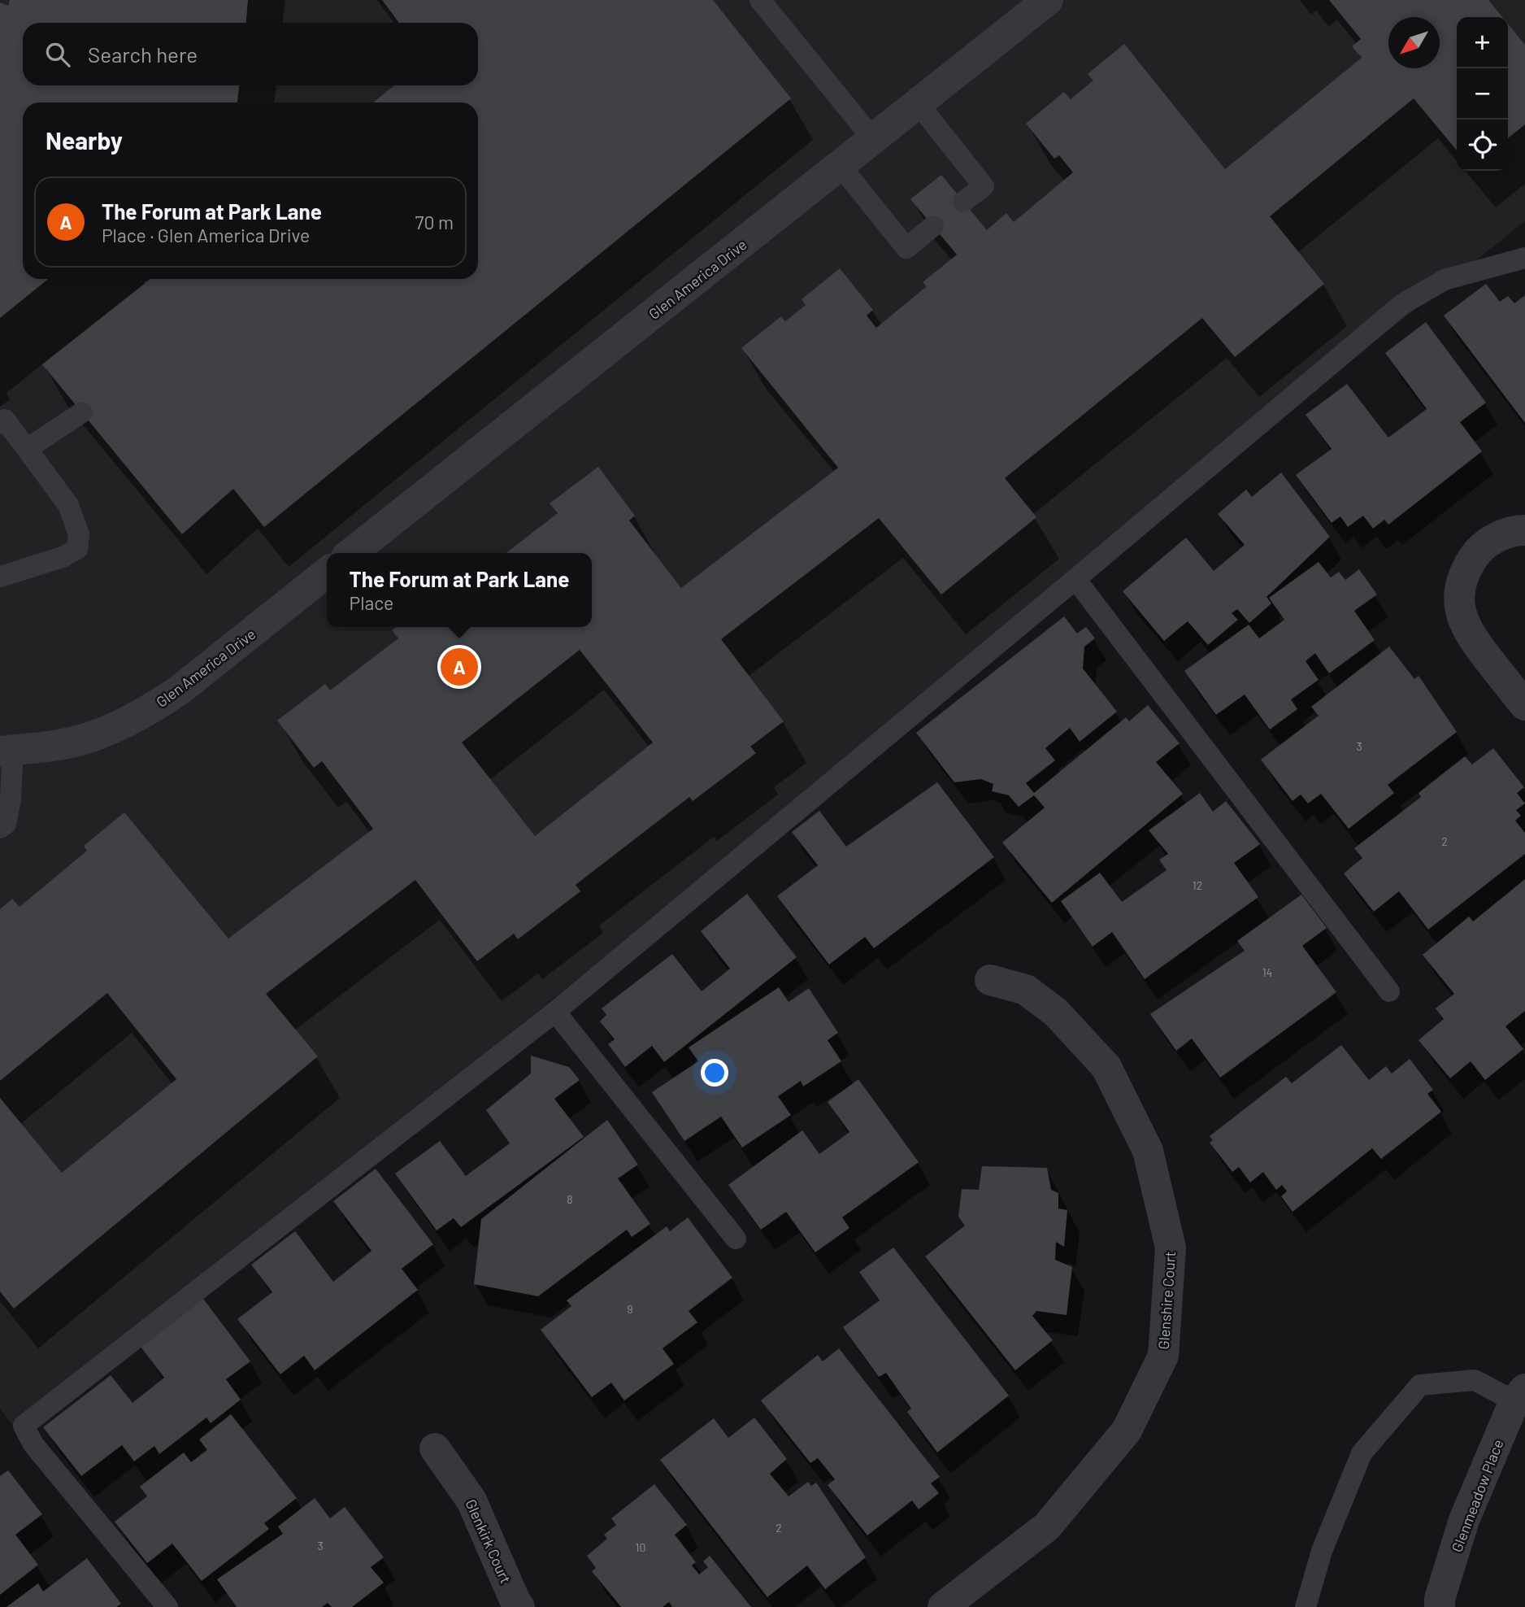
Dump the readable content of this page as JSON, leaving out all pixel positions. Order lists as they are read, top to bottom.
{
  "streets": {
    "street": [
      "Glen America Drive",
      "Glenshire Court",
      "Glenmeadow Place",
      "Glenkirk Court"
    ]
  },
  "house_numbers": [
    "3",
    "2",
    "12",
    "14",
    "8",
    "9",
    "2",
    "3",
    "10"
  ],
  "north": "bottom left",
  "page": {
    "map_buttons": ["+", "−"],
    "search": "Search here",
    "heading": "Nearby",
    "list": [
      {
        "mark": "A",
        "name": "The Forum at Park Lane",
        "note": "Place · Glen America Drive",
        "value": "70 m"
      }
    ],
    "popup": ["The Forum at Park Lane", "Place"],
    "pins": "A"
  }
}
